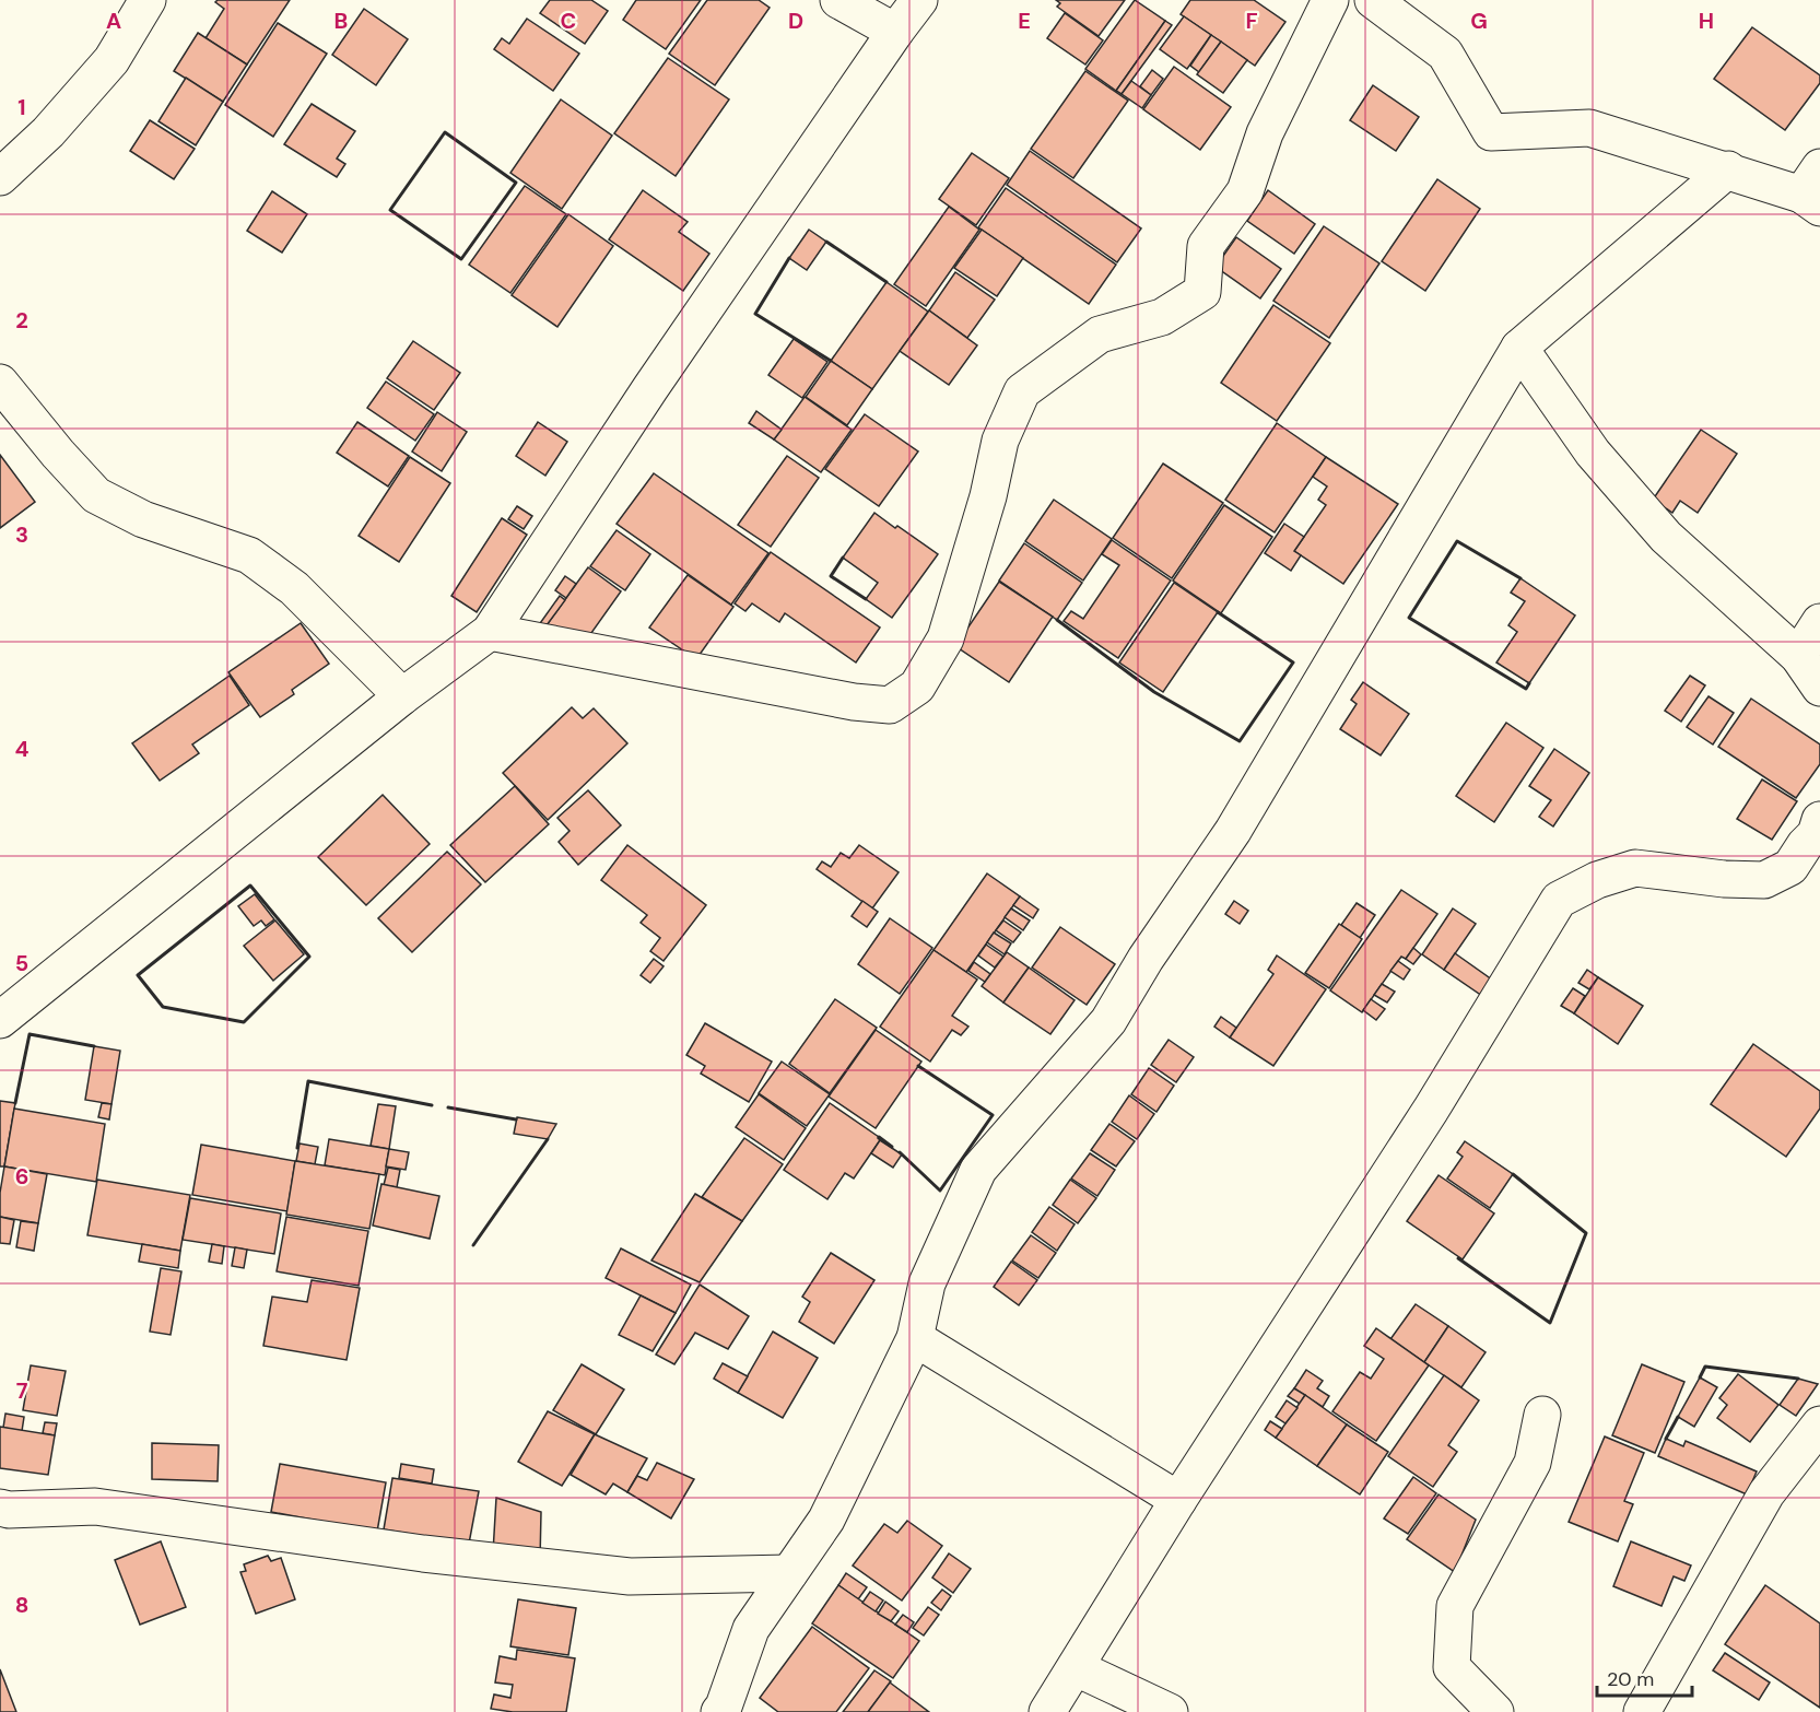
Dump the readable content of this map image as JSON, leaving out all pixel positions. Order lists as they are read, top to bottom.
{
  "scale_bar": "20 m",
  "grid": {
    "columns": [
      "A",
      "B",
      "C",
      "D",
      "E",
      "F",
      "G",
      "H"
    ],
    "rows": [
      "1",
      "2",
      "3",
      "4",
      "5",
      "6",
      "7",
      "8"
    ]
  }
}
